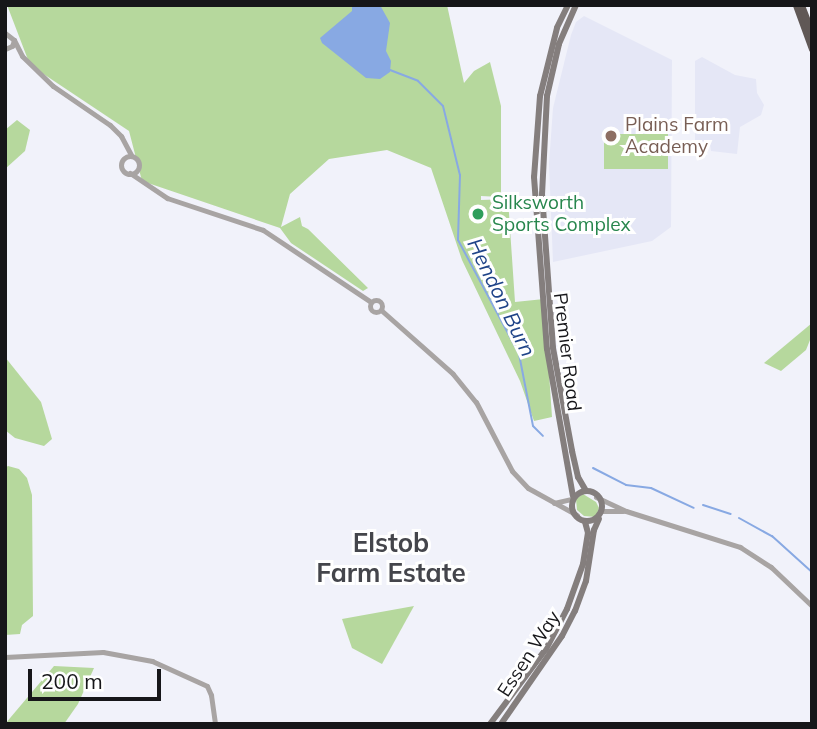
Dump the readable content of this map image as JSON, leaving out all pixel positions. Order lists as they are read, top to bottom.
{
  "streets": {
    "main road": ["Premier Road", "Essen Way"]
  },
  "crossings": [
    ["Premier Road", "Essen Way"]
  ],
  "districts": ["Elstob Farm Estate"],
  "water": ["Hendon Burn"],
  "places": ["Plains Farm Academy", "Silksworth Sports Complex"],
  "scale_bar": "200 m"
}
